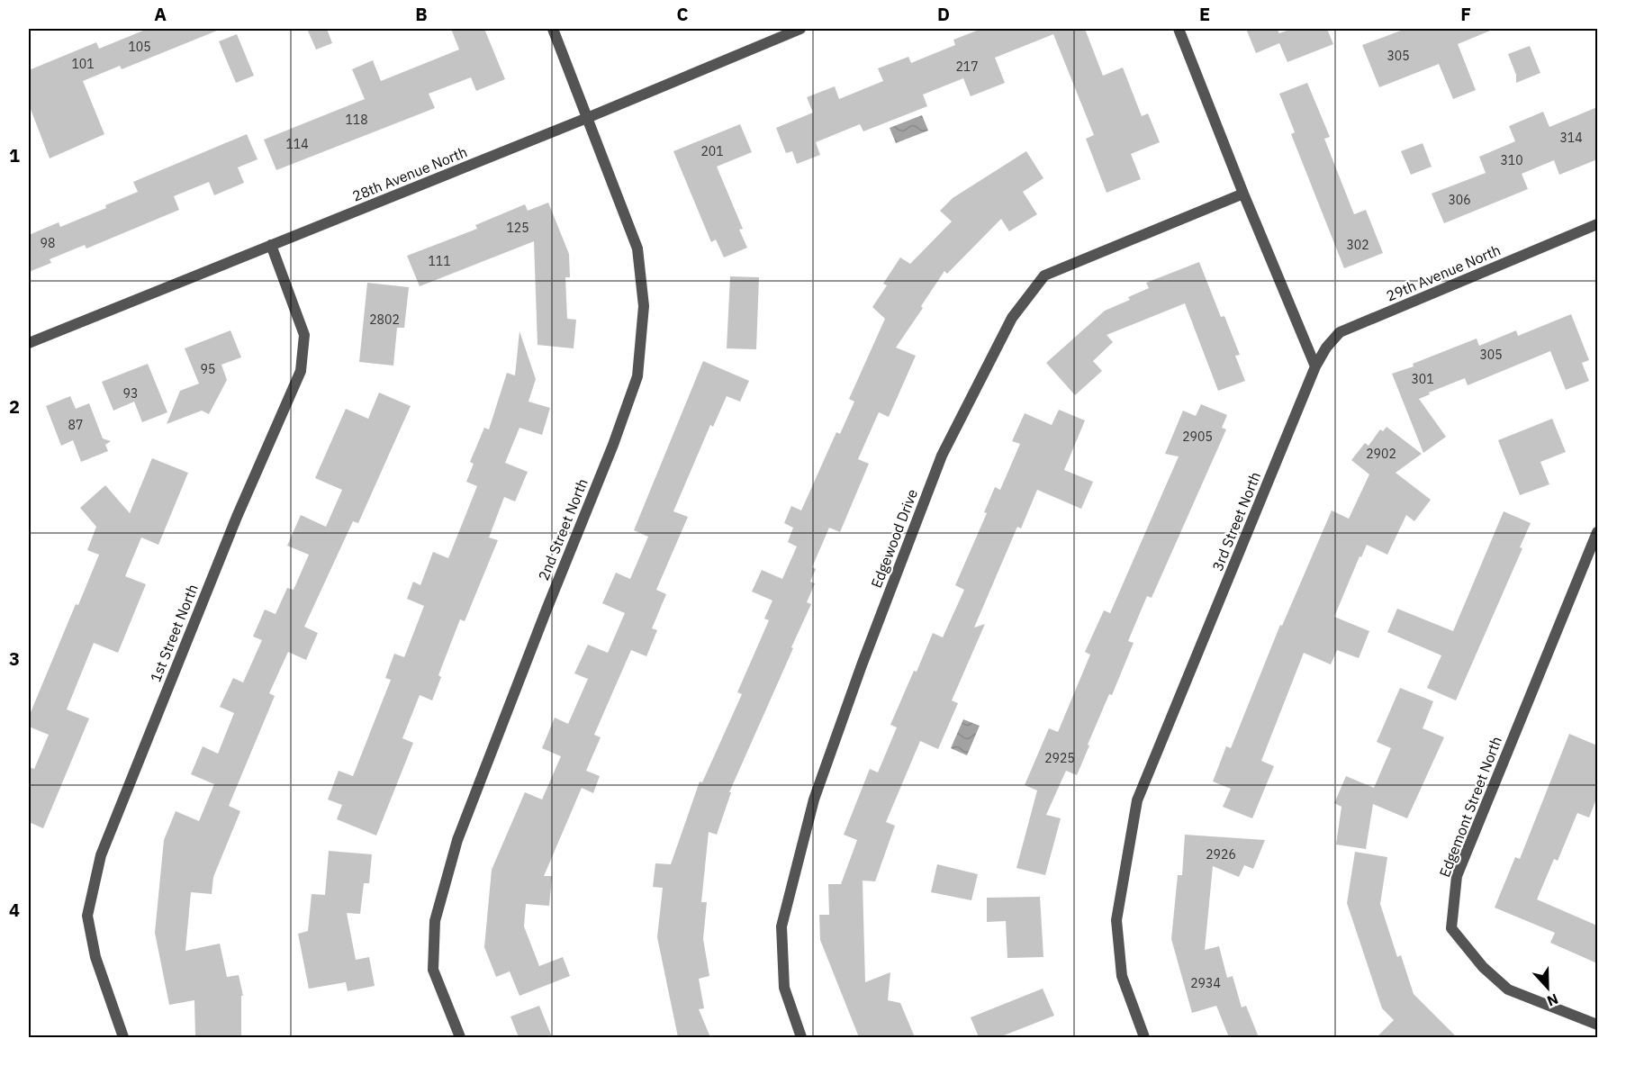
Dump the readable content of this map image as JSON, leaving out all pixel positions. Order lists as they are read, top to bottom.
{
  "streets": {
    "street": [
      "28th Avenue North",
      "29th Avenue North",
      "3rd Street North",
      "2nd Street North",
      "Edgewood Drive",
      "1st Street North",
      "Edgemont Street North"
    ]
  },
  "crossings": [
    ["28th Avenue North", "2nd Street North"],
    ["28th Avenue North", "1st Street North"],
    ["29th Avenue North", "3rd Street North"]
  ],
  "house_numbers": [
    "105",
    "305",
    "101",
    "217",
    "118",
    "314",
    "114",
    "201",
    "310",
    "306",
    "125",
    "98",
    "302",
    "111",
    "2802",
    "305",
    "95",
    "301",
    "93",
    "87",
    "2905",
    "2902",
    "2925",
    "2926",
    "2934"
  ],
  "north": "bottom",
  "grid": {
    "columns": [
      "A",
      "B",
      "C",
      "D",
      "E",
      "F"
    ],
    "rows": [
      "1",
      "2",
      "3",
      "4"
    ]
  }
}
